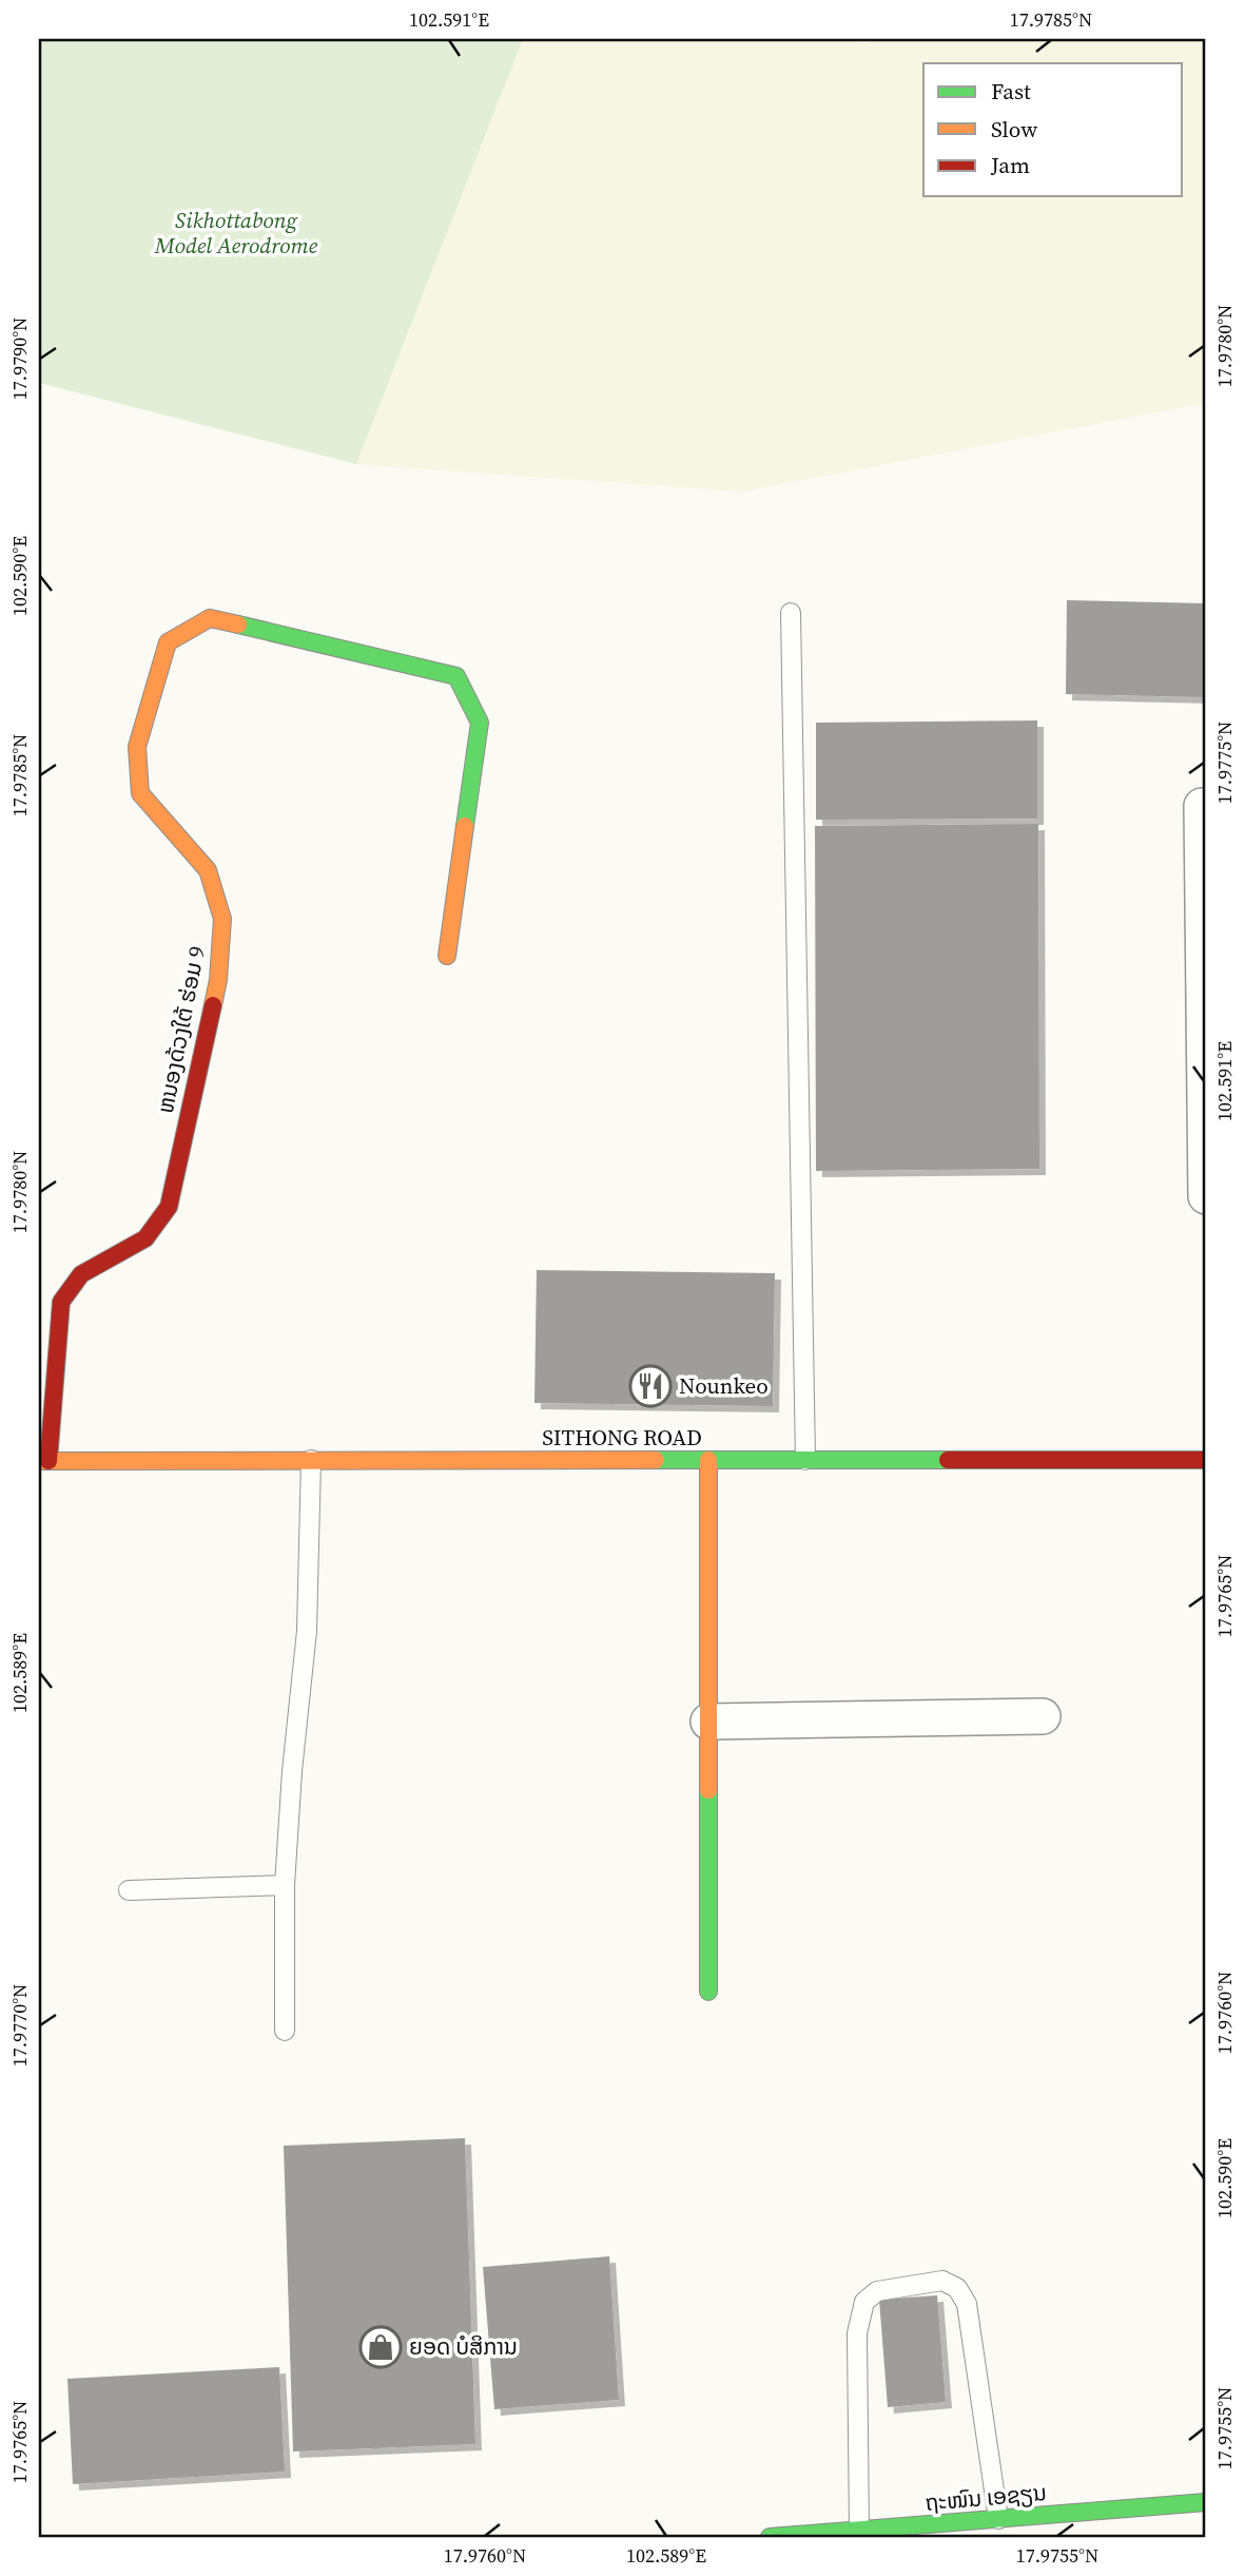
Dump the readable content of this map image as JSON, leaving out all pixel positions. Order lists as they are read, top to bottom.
{
  "streets": {
    "street": ["ຫນອງດ້ວງໃຕ້ ຮ່ອມ 9", "SITHONG ROAD", "ຖະໜົນ ເອຊຽນ"]
  },
  "crossings": [
    ["ຫນອງດ້ວງໃຕ້ ຮ່ອມ 9", "SITHONG ROAD"]
  ],
  "parks": ["Sikhottabong Model Aerodrome"],
  "places": {
    "restaurant": ["Nounkeo"],
    "shop": ["ຍອດ ບໍສິການ"]
  },
  "legend": ["Fast", "Slow", "Jam"],
  "coordinates": [
    "102.591°E",
    "17.9785°N",
    "17.9780°N",
    "17.9790°N",
    "102.590°E",
    "17.9775°N",
    "17.9765°N",
    "102.589°E",
    "17.9760°N",
    "17.9770°N",
    "17.9755°N"
  ]
}
